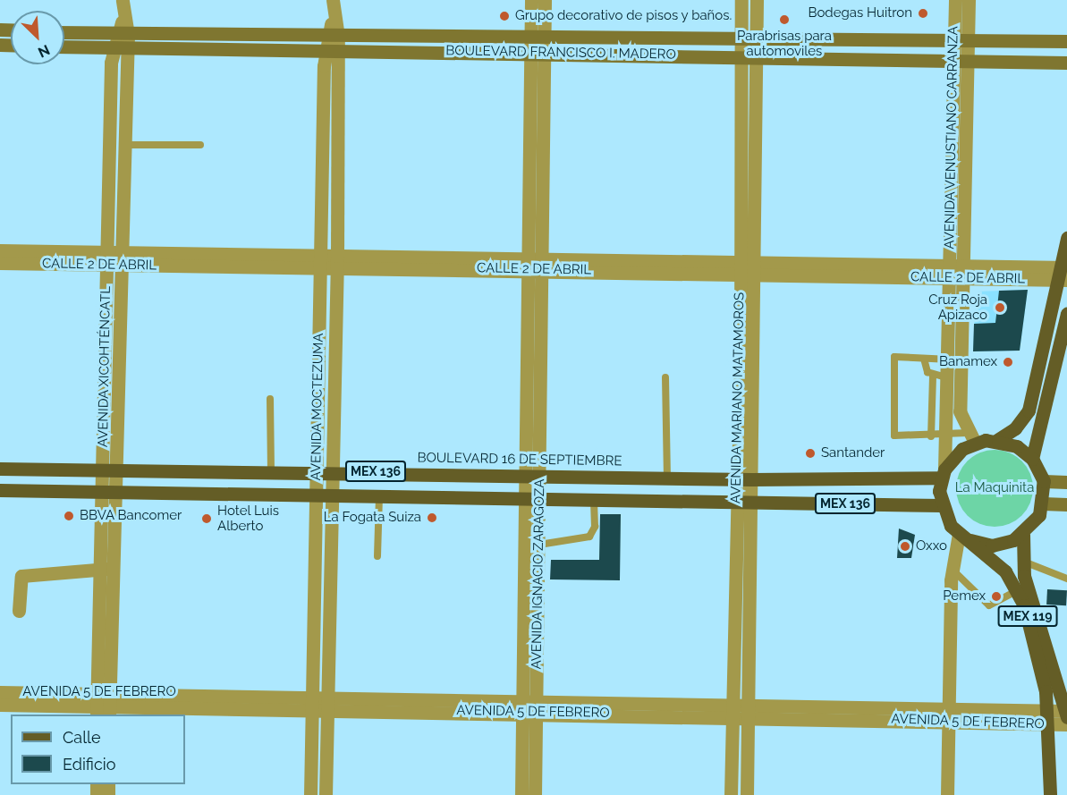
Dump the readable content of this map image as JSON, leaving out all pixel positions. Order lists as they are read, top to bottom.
{
  "streets": {
    "main road": [
      "BOULEVARD FRANCISCO I. MADERO",
      "BOULEVARD 16 DE SEPTIEMBRE",
      "MEX 136",
      "MEX 119"
    ],
    "street": [
      "AVENIDA VENUSTIANO CARRANZA",
      "CALLE 2 DE ABRIL",
      "AVENIDA XICOHTÉNCATL",
      "AVENIDA MARIANO MATAMOROS",
      "AVENIDA MOCTEZUMA",
      "AVENIDA IGNACIO ZARAGOZA",
      "AVENIDA 5 DE FEBRERO"
    ]
  },
  "crossings": [
    ["BOULEVARD FRANCISCO I. MADERO", "AVENIDA VENUSTIANO CARRANZA"],
    ["BOULEVARD FRANCISCO I. MADERO", "AVENIDA XICOHTÉNCATL"],
    ["BOULEVARD FRANCISCO I. MADERO", "AVENIDA MARIANO MATAMOROS"],
    ["BOULEVARD FRANCISCO I. MADERO", "AVENIDA MOCTEZUMA"],
    ["BOULEVARD FRANCISCO I. MADERO", "AVENIDA IGNACIO ZARAGOZA"],
    ["AVENIDA VENUSTIANO CARRANZA", "CALLE 2 DE ABRIL"],
    ["AVENIDA VENUSTIANO CARRANZA", "BOULEVARD 16 DE SEPTIEMBRE"],
    ["AVENIDA VENUSTIANO CARRANZA", "MEX 136"],
    ["AVENIDA VENUSTIANO CARRANZA", "MEX 119"],
    ["CALLE 2 DE ABRIL", "AVENIDA XICOHTÉNCATL"],
    ["CALLE 2 DE ABRIL", "AVENIDA MARIANO MATAMOROS"],
    ["CALLE 2 DE ABRIL", "AVENIDA MOCTEZUMA"],
    ["CALLE 2 DE ABRIL", "AVENIDA IGNACIO ZARAGOZA"],
    ["AVENIDA XICOHTÉNCATL", "BOULEVARD 16 DE SEPTIEMBRE"],
    ["AVENIDA XICOHTÉNCATL", "MEX 136"],
    ["AVENIDA XICOHTÉNCATL", "AVENIDA 5 DE FEBRERO"],
    ["AVENIDA MARIANO MATAMOROS", "BOULEVARD 16 DE SEPTIEMBRE"],
    ["AVENIDA MARIANO MATAMOROS", "MEX 136"],
    ["AVENIDA MARIANO MATAMOROS", "AVENIDA 5 DE FEBRERO"],
    ["AVENIDA MOCTEZUMA", "BOULEVARD 16 DE SEPTIEMBRE"],
    ["AVENIDA MOCTEZUMA", "MEX 136"],
    ["AVENIDA MOCTEZUMA", "AVENIDA 5 DE FEBRERO"],
    ["BOULEVARD 16 DE SEPTIEMBRE", "MEX 136"],
    ["BOULEVARD 16 DE SEPTIEMBRE", "AVENIDA IGNACIO ZARAGOZA"],
    ["BOULEVARD 16 DE SEPTIEMBRE", "MEX 119"],
    ["MEX 136", "AVENIDA IGNACIO ZARAGOZA"],
    ["MEX 136", "MEX 119"],
    ["AVENIDA IGNACIO ZARAGOZA", "AVENIDA 5 DE FEBRERO"],
    ["MEX 119", "AVENIDA 5 DE FEBRERO"]
  ],
  "parks": ["La Maquinita"],
  "places": [
    "Bodegas Huitron",
    "Grupo decorativo de pisos y baños.",
    "Parabrisas para automoviles",
    "Cruz Roja Apizaco",
    "Banamex",
    "Santander",
    "BBVA Bancomer",
    "La Fogata Suiza",
    "Hotel Luis Alberto",
    "Oxxo",
    "Pemex"
  ],
  "legend": ["Calle", "Edificio"],
  "north": "bottom right"
}
